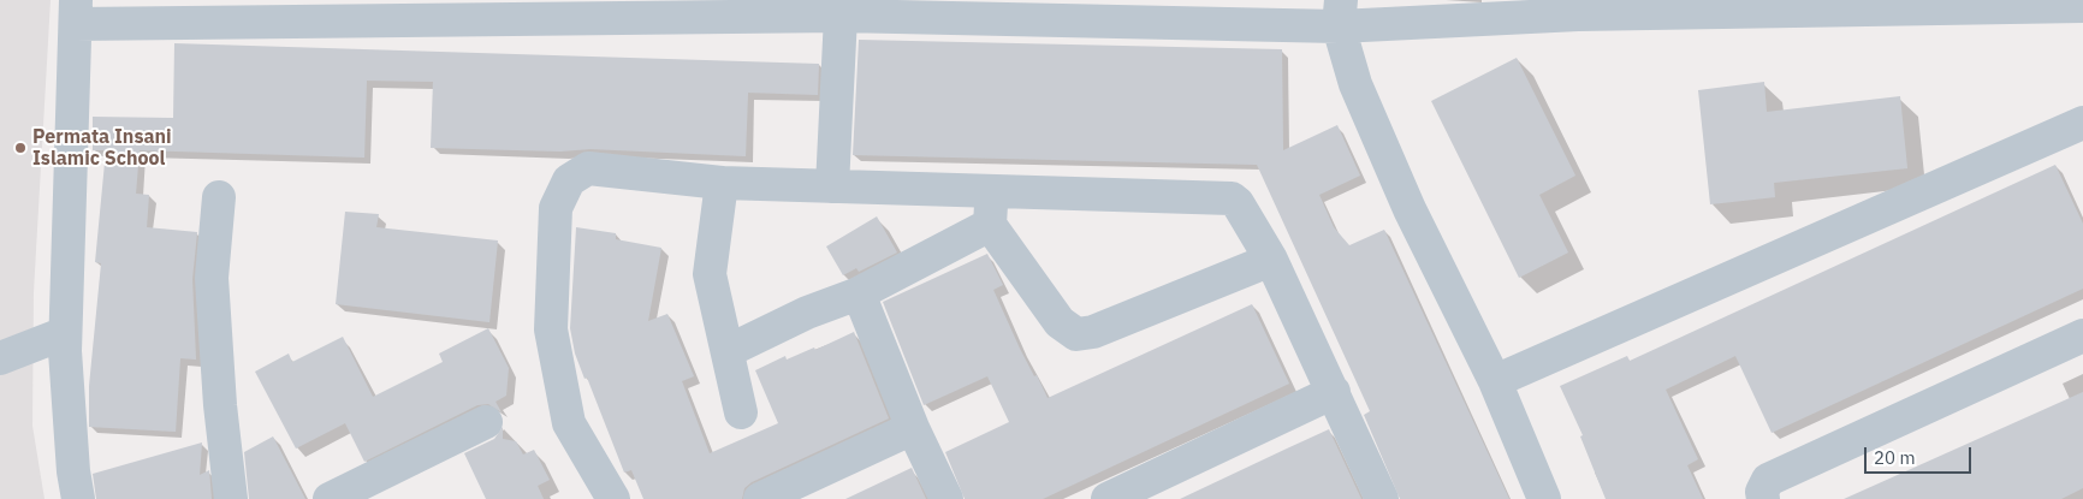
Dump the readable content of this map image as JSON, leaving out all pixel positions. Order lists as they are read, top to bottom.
{
  "places": ["Permata Insani Islamic School"],
  "scale_bar": "20 m"
}
